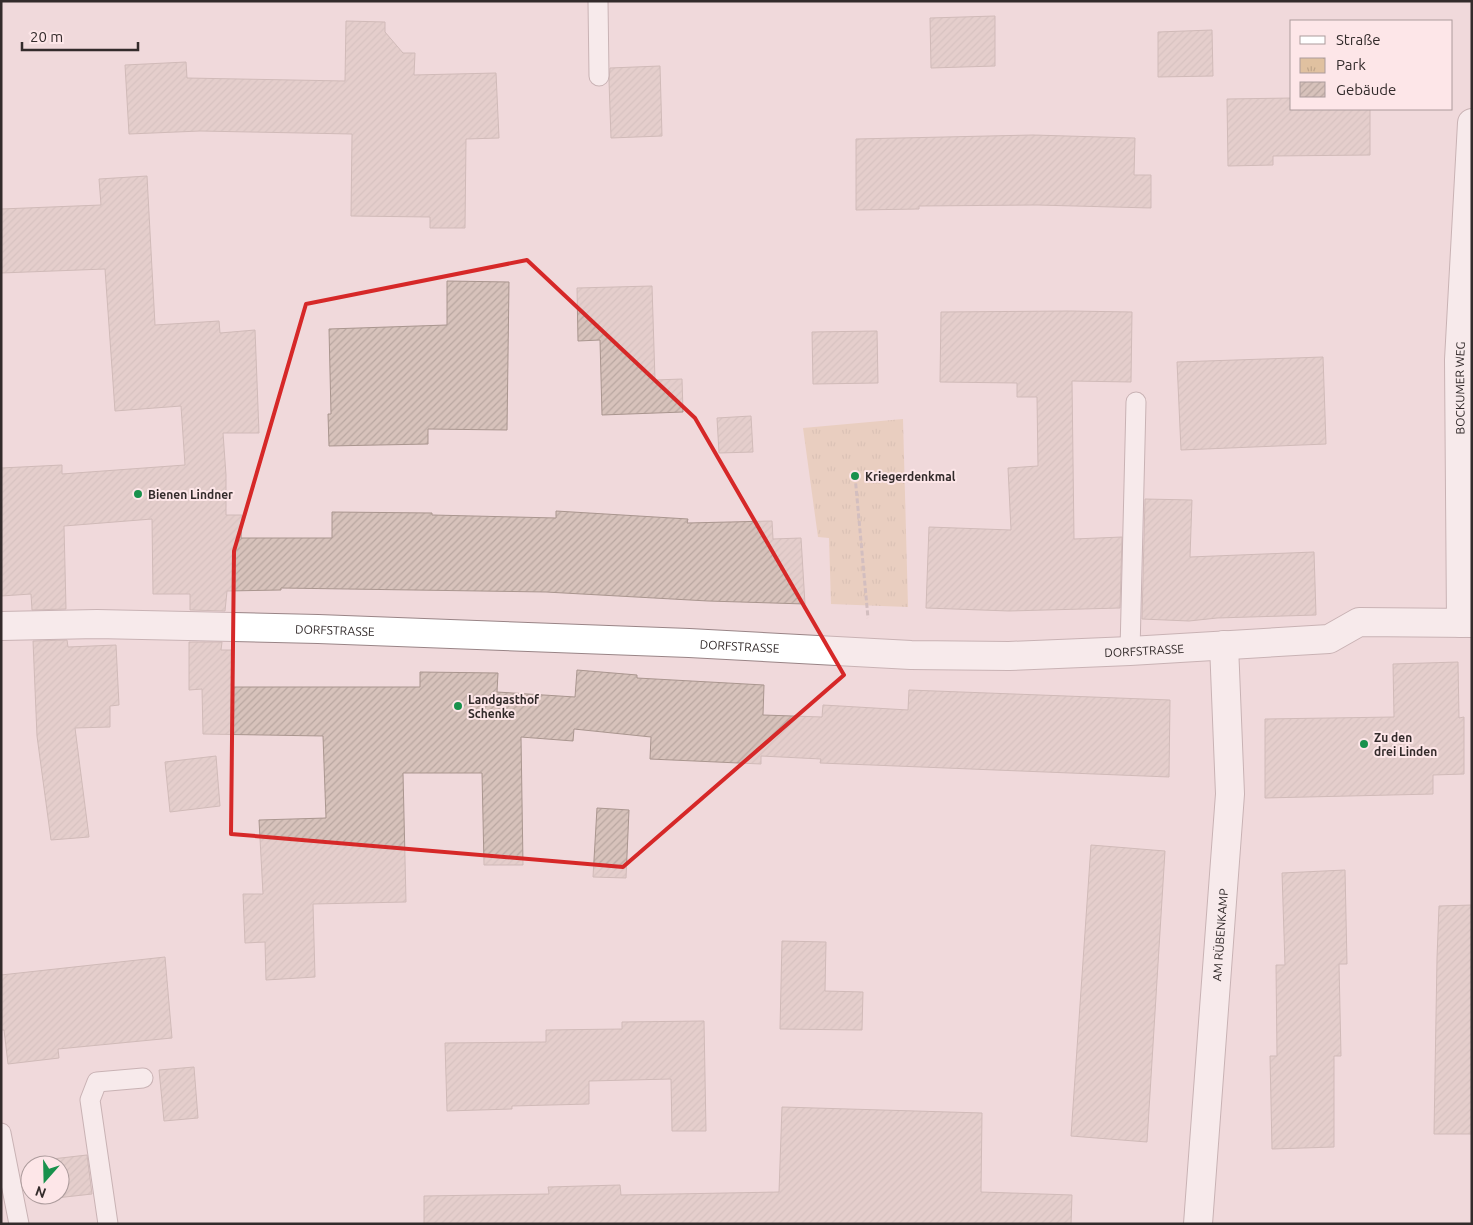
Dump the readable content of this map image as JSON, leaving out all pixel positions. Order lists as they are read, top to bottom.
{
  "streets": {
    "street": ["BOCKUMER WEG", "DORFSTRASSE", "AM RÜBENKAMP"]
  },
  "crossings": [
    ["BOCKUMER WEG", "DORFSTRASSE"],
    ["DORFSTRASSE", "AM RÜBENKAMP"]
  ],
  "places": [
    "Kriegerdenkmal",
    "Bienen Lindner",
    "Landgasthof Schenke",
    "Zu den drei Linden"
  ],
  "legend": ["Straße", "Park", "Gebäude"],
  "scale_bar": "20 m",
  "north": "bottom"
}
